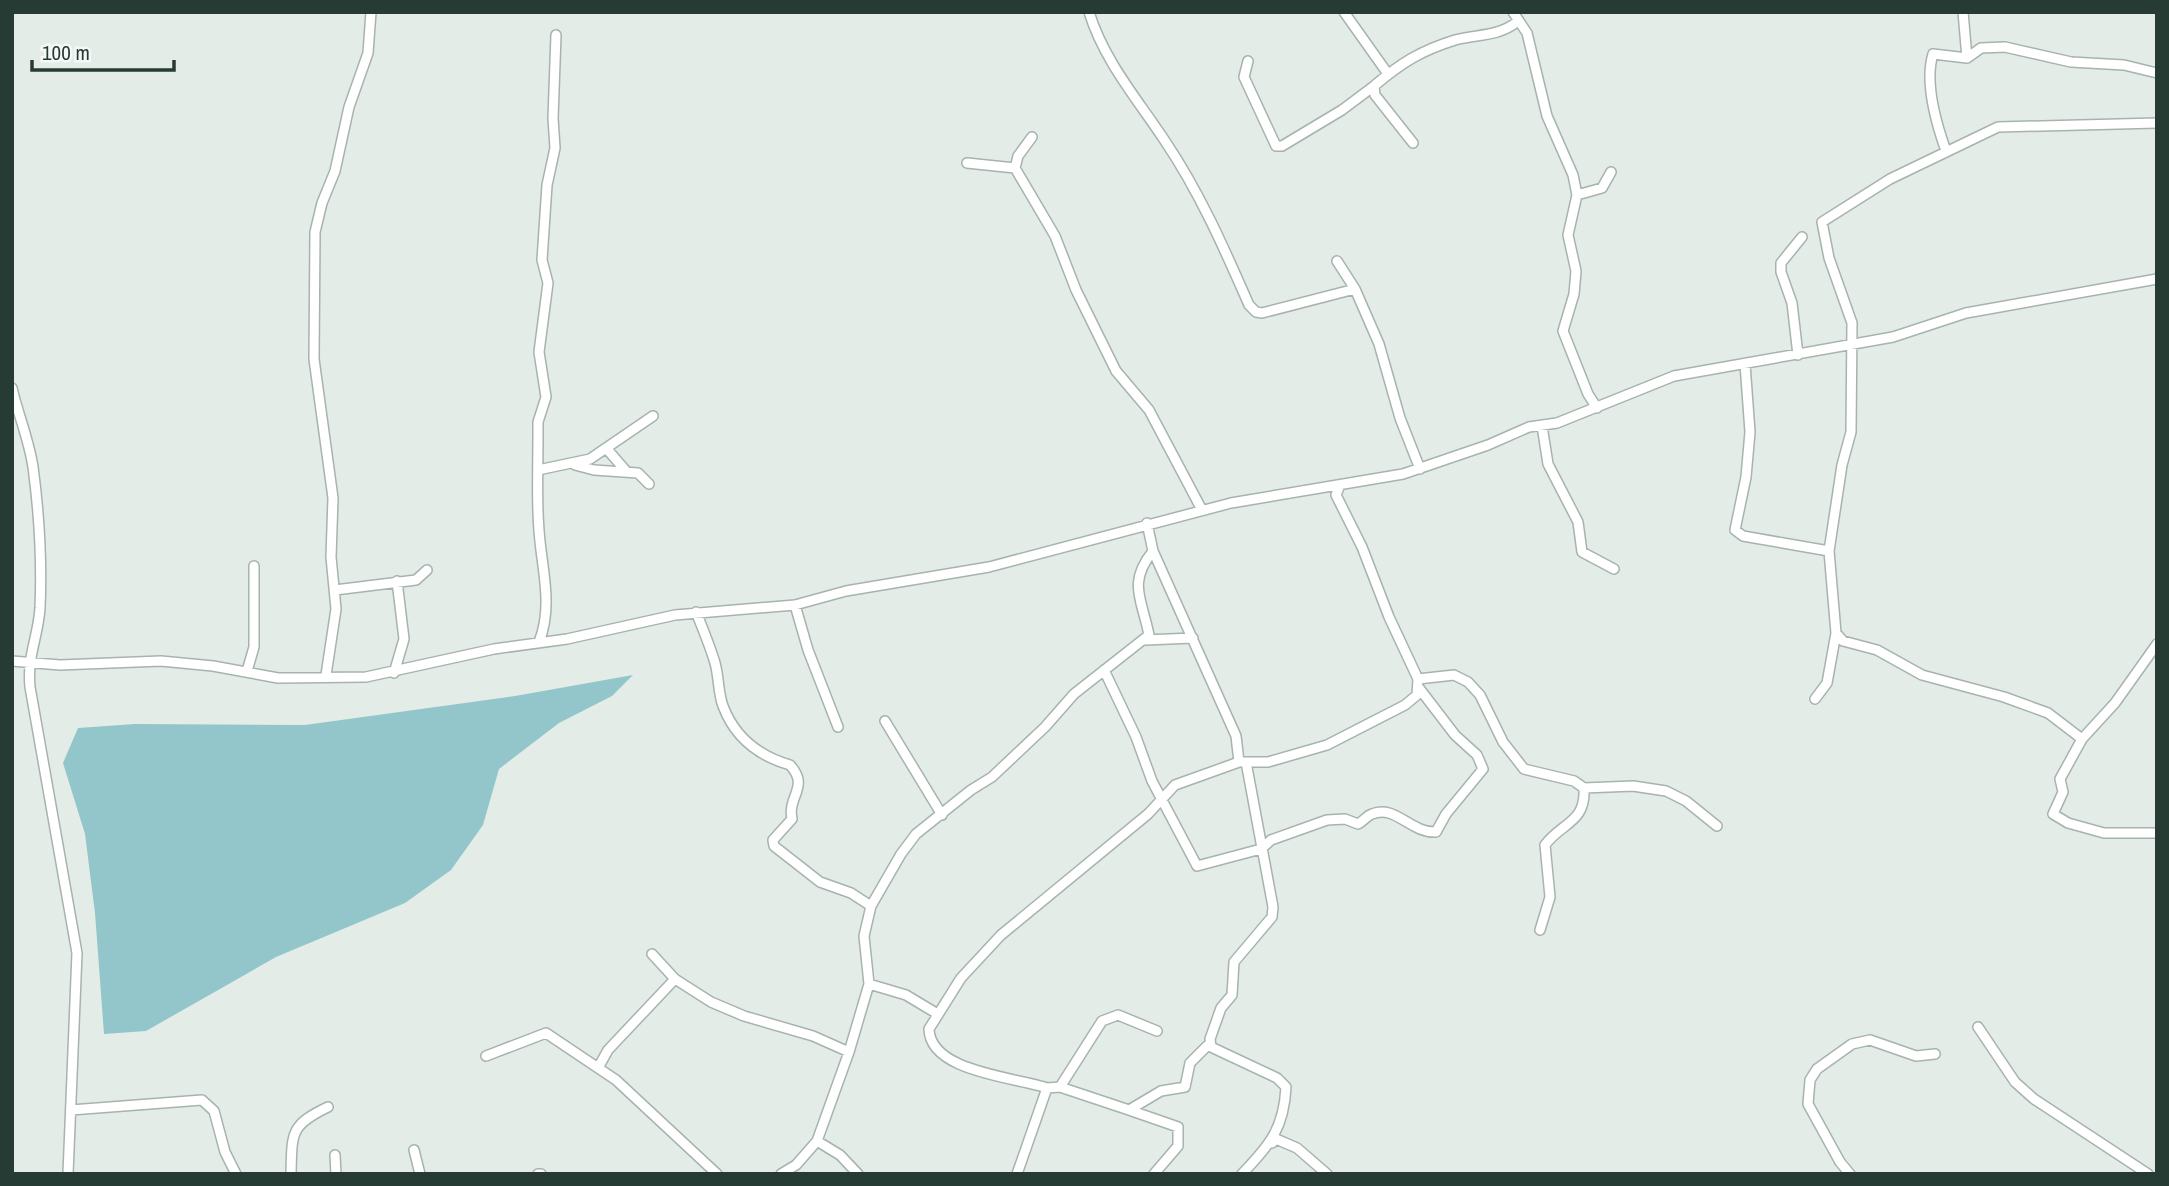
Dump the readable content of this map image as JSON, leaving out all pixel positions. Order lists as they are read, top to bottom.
{
  "scale_bar": "100 m"
}
